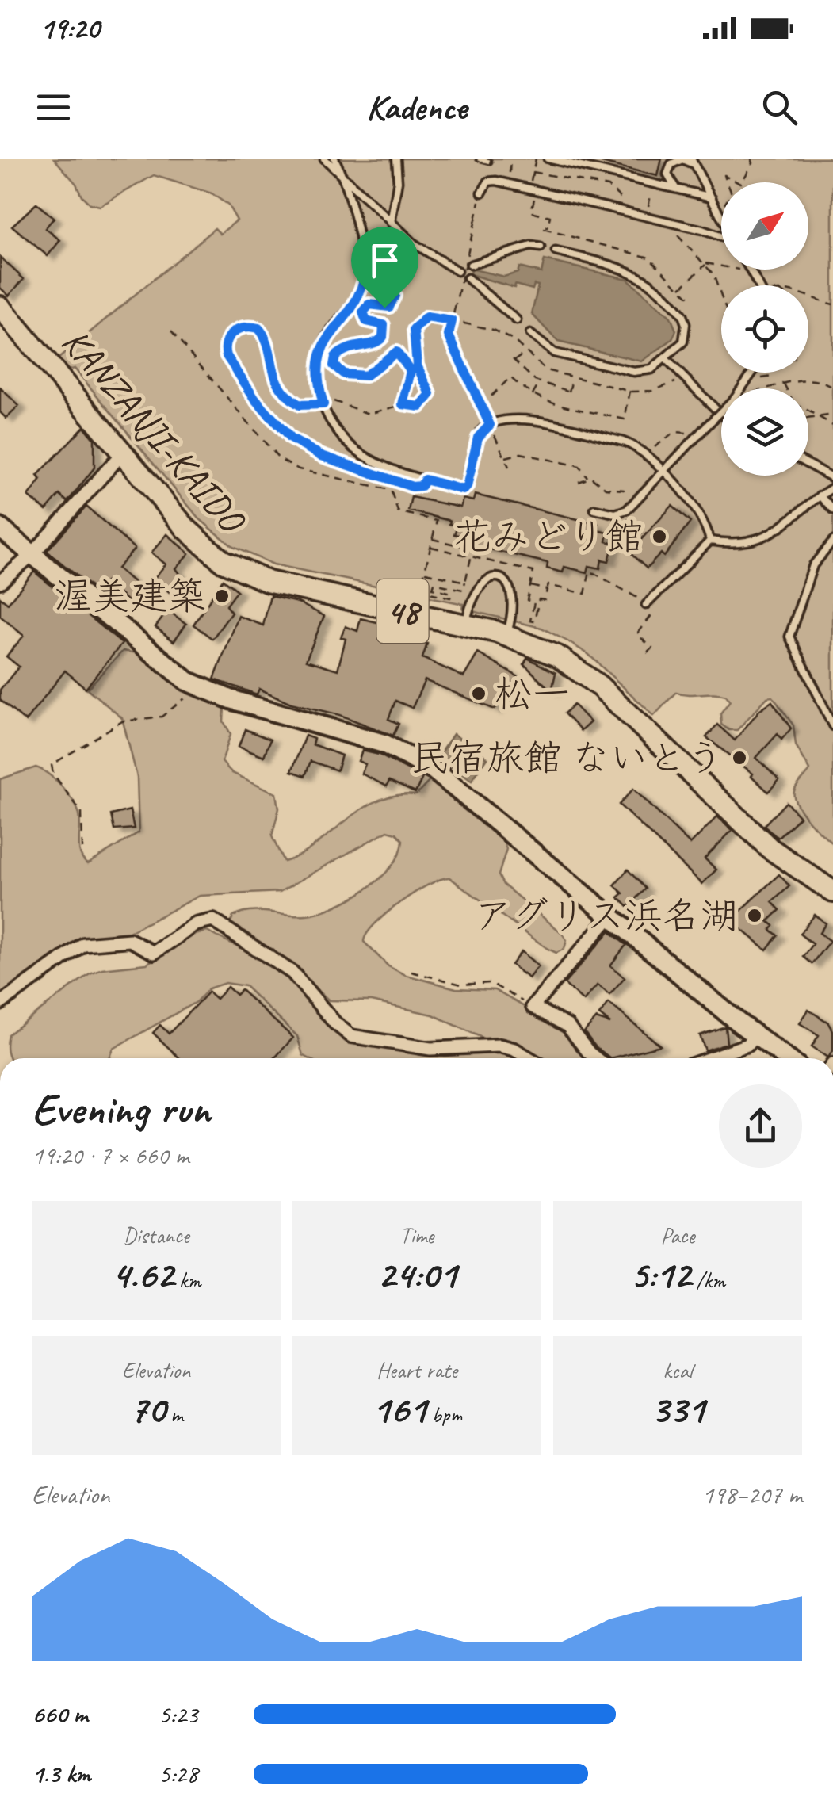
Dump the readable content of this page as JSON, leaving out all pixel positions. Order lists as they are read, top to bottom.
{
  "streets": {
    "main road": ["KANZANJI-KAIDO", "48"]
  },
  "places": [
    "花みどり館",
    "渥美建築",
    "松一",
    "民宿旅館 ないとう",
    "アグリス浜名湖"
  ],
  "north": "top right",
  "page": {
    "status": "19:20",
    "header": "Kadence",
    "heading": ["Evening run", "19:20 · 7 × 660 m"],
    "stats": [
      ["Distance", "4.62 km"],
      ["Time", "24:01"],
      ["Pace", "5:12 /km"],
      ["Elevation", "70 m"],
      ["Heart rate", "161 bpm"],
      ["kcal", "331"]
    ],
    "chart": ["Elevation", "198–207 m"],
    "list": [
      {
        "name": "660 m",
        "note": "5:23"
      },
      {
        "name": "1.3 km",
        "note": "5:28"
      }
    ]
  }
}
